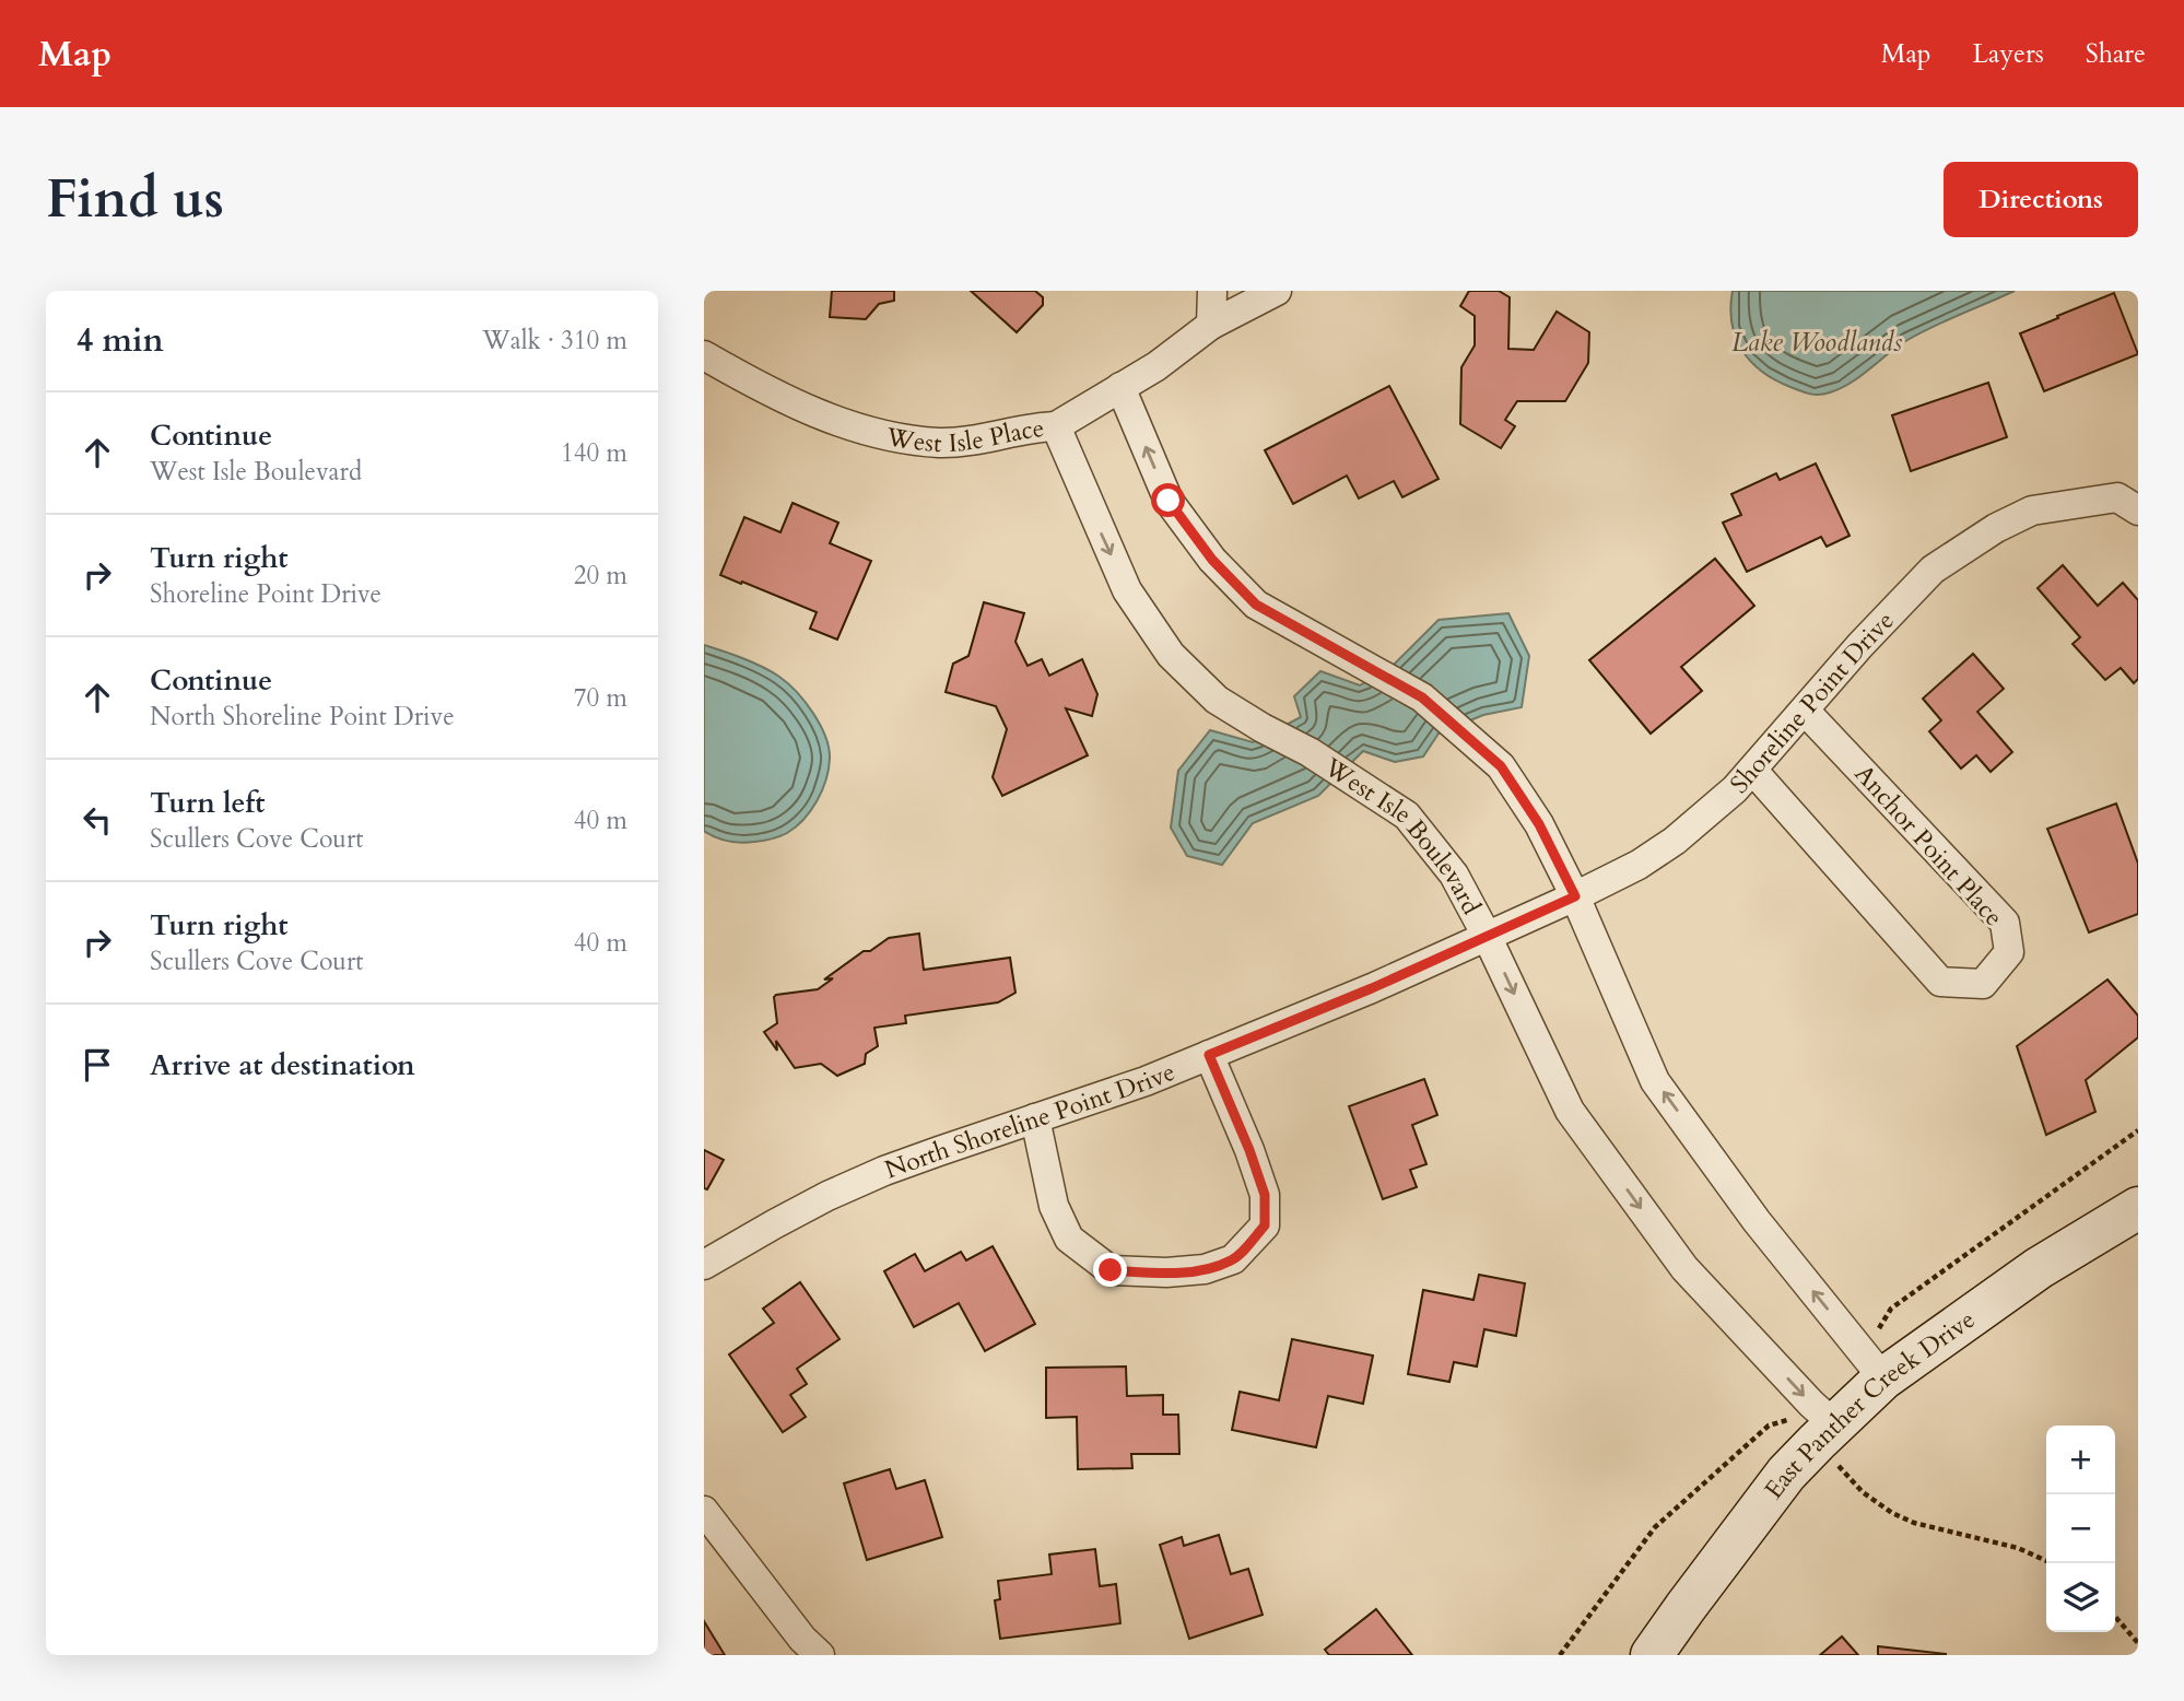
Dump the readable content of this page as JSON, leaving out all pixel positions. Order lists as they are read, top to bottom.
{
  "streets": {
    "street": [
      "West Isle Place",
      "Shoreline Point Drive",
      "West Isle Boulevard",
      "Anchor Point Place",
      "North Shoreline Point Drive",
      "East Panther Creek Drive"
    ]
  },
  "crossings": [
    ["West Isle Place", "West Isle Boulevard"],
    ["Shoreline Point Drive", "West Isle Boulevard"],
    ["Shoreline Point Drive", "Anchor Point Place"],
    ["Shoreline Point Drive", "North Shoreline Point Drive"],
    ["West Isle Boulevard", "North Shoreline Point Drive"],
    ["West Isle Boulevard", "East Panther Creek Drive"]
  ],
  "water": ["Lake Woodlands"],
  "page": {
    "header": "Map",
    "nav": ["Map", "Layers", "Share"],
    "buttons": "Directions",
    "title": "Find us",
    "heading": ["4 min", "Walk · 310 m"],
    "list": [
      ["Continue", "West Isle Boulevard", "140 m"],
      ["Turn right", "Shoreline Point Drive", "20 m"],
      ["Continue", "North Shoreline Point Drive", "70 m"],
      ["Turn left", "Scullers Cove Court", "40 m"],
      ["Turn right", "Scullers Cove Court", "40 m"],
      "Arrive at destination"
    ],
    "map_buttons": ["+", "−"]
  }
}
